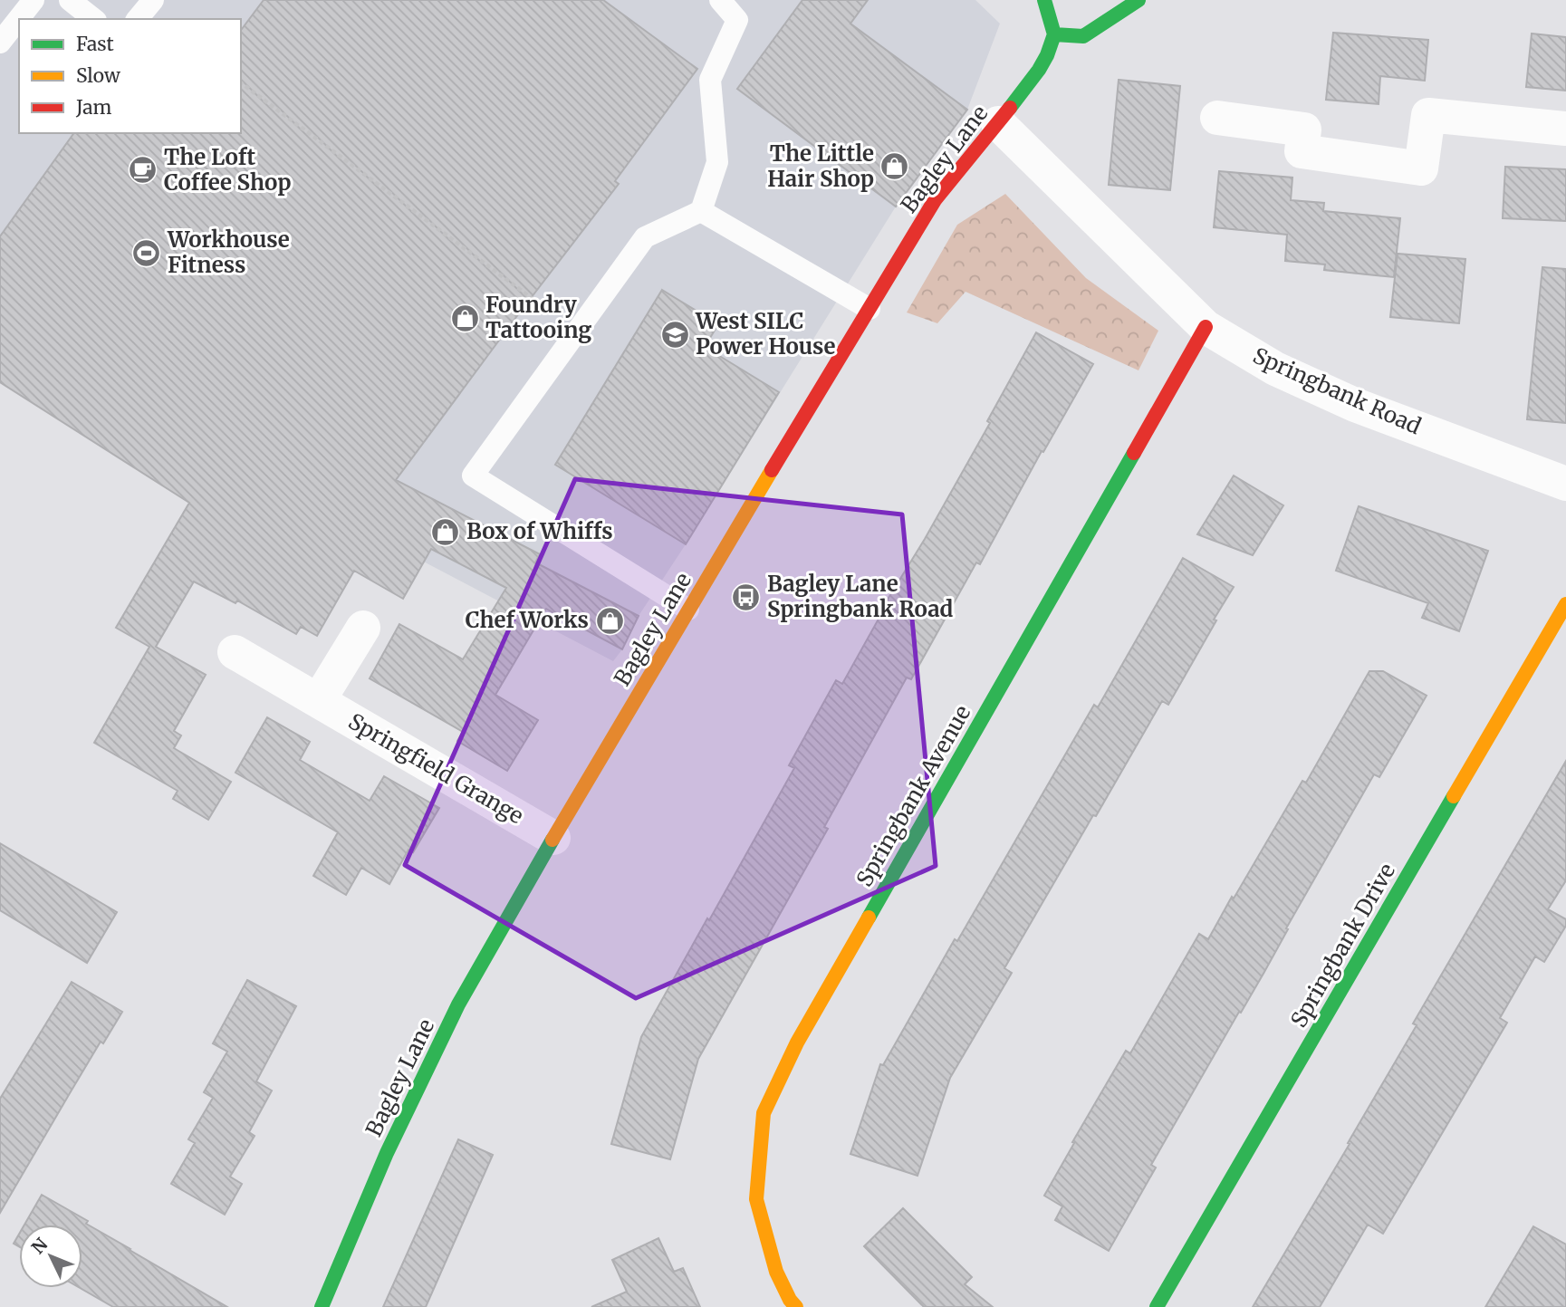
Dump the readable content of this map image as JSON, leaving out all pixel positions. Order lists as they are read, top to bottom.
{
  "streets": {
    "street": [
      "Bagley Lane",
      "Springbank Road",
      "Springfield Grange",
      "Springbank Avenue",
      "Springbank Drive"
    ]
  },
  "crossings": [
    ["Bagley Lane", "Springbank Road"],
    ["Bagley Lane", "Springfield Grange"],
    ["Springbank Road", "Springbank Avenue"]
  ],
  "places": {
    "shop": [
      "The Little Hair Shop",
      "Foundry Tattooing",
      "Box of Whiffs",
      "Chef Works"
    ],
    "cafe": ["The Loft Coffee Shop"],
    "sports": ["Workhouse Fitness"],
    "school or university": ["West SILC Power House"],
    "bus stop": ["Bagley Lane Springbank Road"]
  },
  "legend": ["Fast", "Slow", "Jam"],
  "north": "top left"
}
